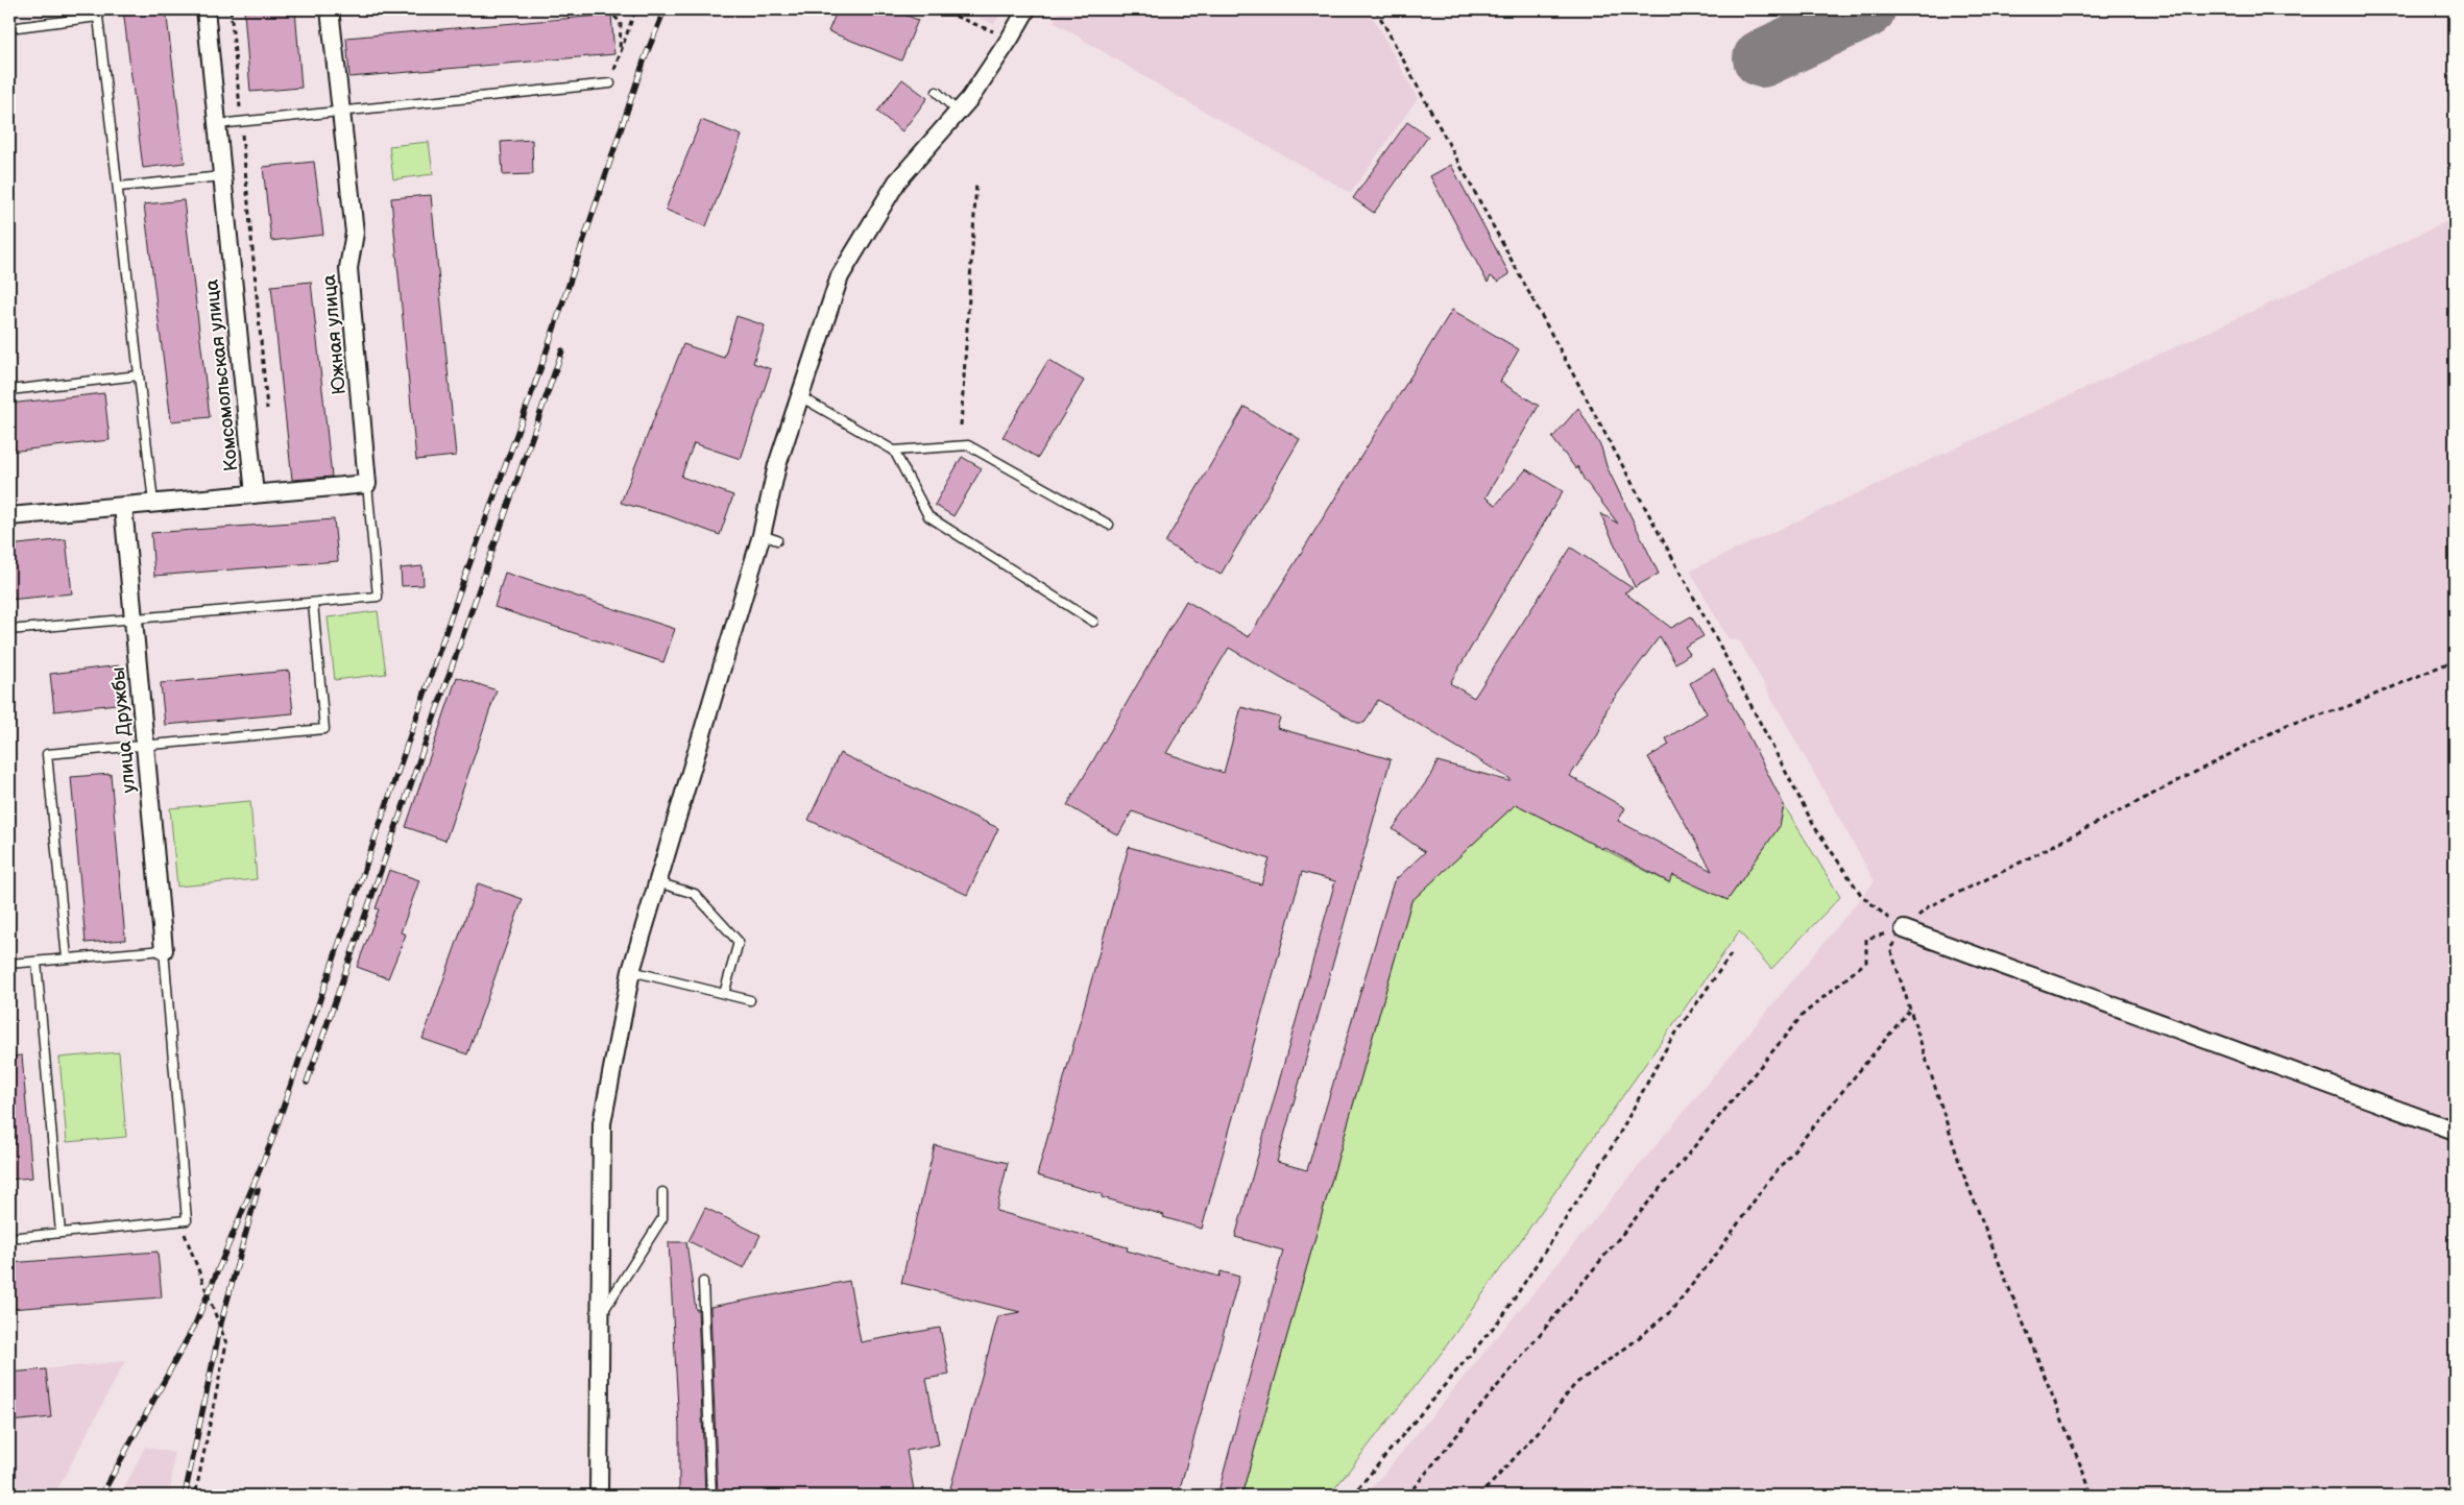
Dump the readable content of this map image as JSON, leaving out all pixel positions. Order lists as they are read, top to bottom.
{
  "streets": {
    "street": ["Южная улица", "Комсомольская улица", "улица Дружбы"]
  },
  "crossings": [
    ["Комсомольская улица", "улица Дружбы"]
  ]
}
